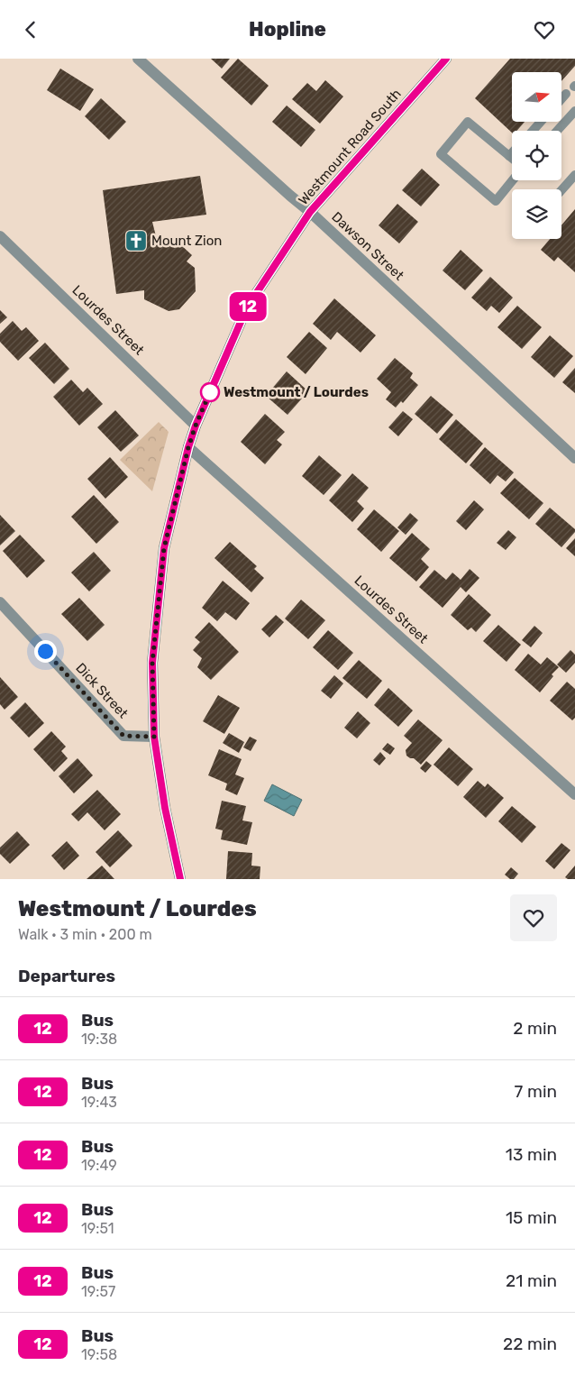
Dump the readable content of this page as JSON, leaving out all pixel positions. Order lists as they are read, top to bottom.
{
  "streets": {
    "main road": ["Westmount Road South"],
    "street": ["Dawson Street", "Lourdes Street", "Dick Street"]
  },
  "crossings": [
    ["Westmount Road South", "Dawson Street"],
    ["Westmount Road South", "Lourdes Street"],
    ["Westmount Road South", "Dick Street"]
  ],
  "places": {
    "church": ["Mount Zion"],
    "other": ["Westmount / Lourdes"]
  },
  "lines": ["bus line 12"],
  "north": "right",
  "page": {
    "header": "Hopline",
    "on_map": "12",
    "heading": [
      ["Westmount / Lourdes", "Walk · 3 min · 200 m"],
      "Departures"
    ],
    "list": [
      {
        "mark": "12",
        "name": "Bus",
        "note": "19:38",
        "value": "2 min"
      },
      {
        "mark": "12",
        "name": "Bus",
        "note": "19:43",
        "value": "7 min"
      },
      {
        "mark": "12",
        "name": "Bus",
        "note": "19:49",
        "value": "13 min"
      },
      {
        "mark": "12",
        "name": "Bus",
        "note": "19:51",
        "value": "15 min"
      },
      {
        "mark": "12",
        "name": "Bus",
        "note": "19:57",
        "value": "21 min"
      },
      {
        "mark": "12",
        "name": "Bus",
        "note": "19:58",
        "value": "22 min"
      }
    ]
  }
}
